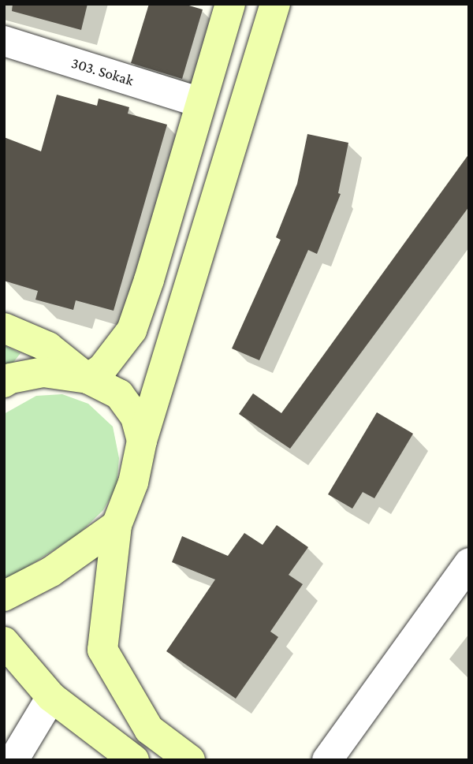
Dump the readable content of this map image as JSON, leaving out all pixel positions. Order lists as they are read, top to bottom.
{
  "streets": {
    "street": ["303. Sokak"]
  }
}
